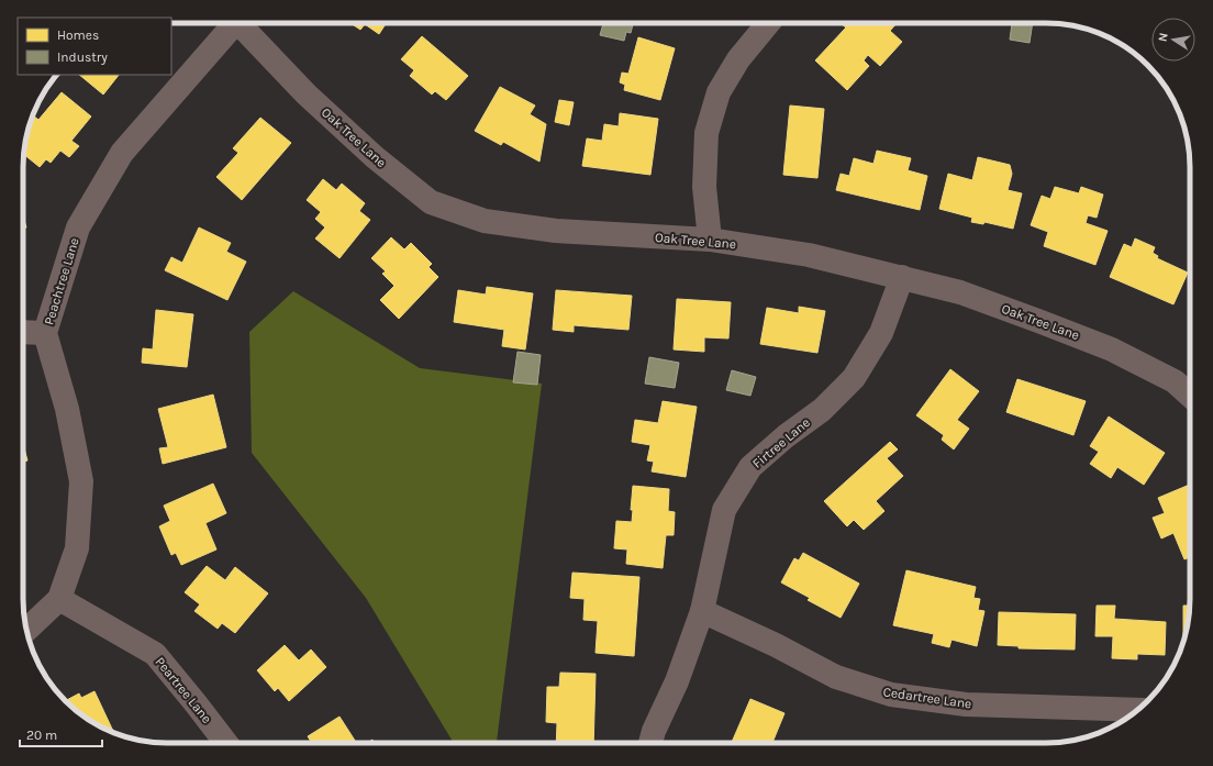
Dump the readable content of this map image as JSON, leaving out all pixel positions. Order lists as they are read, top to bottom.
{
  "streets": {
    "street": [
      "Oak Tree Lane",
      "Peachtree Lane",
      "Firtree Lane",
      "Peartree Lane",
      "Cedartree Lane"
    ]
  },
  "crossings": [
    ["Oak Tree Lane", "Firtree Lane"],
    ["Peachtree Lane", "Peartree Lane"],
    ["Firtree Lane", "Cedartree Lane"]
  ],
  "legend": ["Homes", "Industry"],
  "scale_bar": "20 m",
  "north": "left"
}
